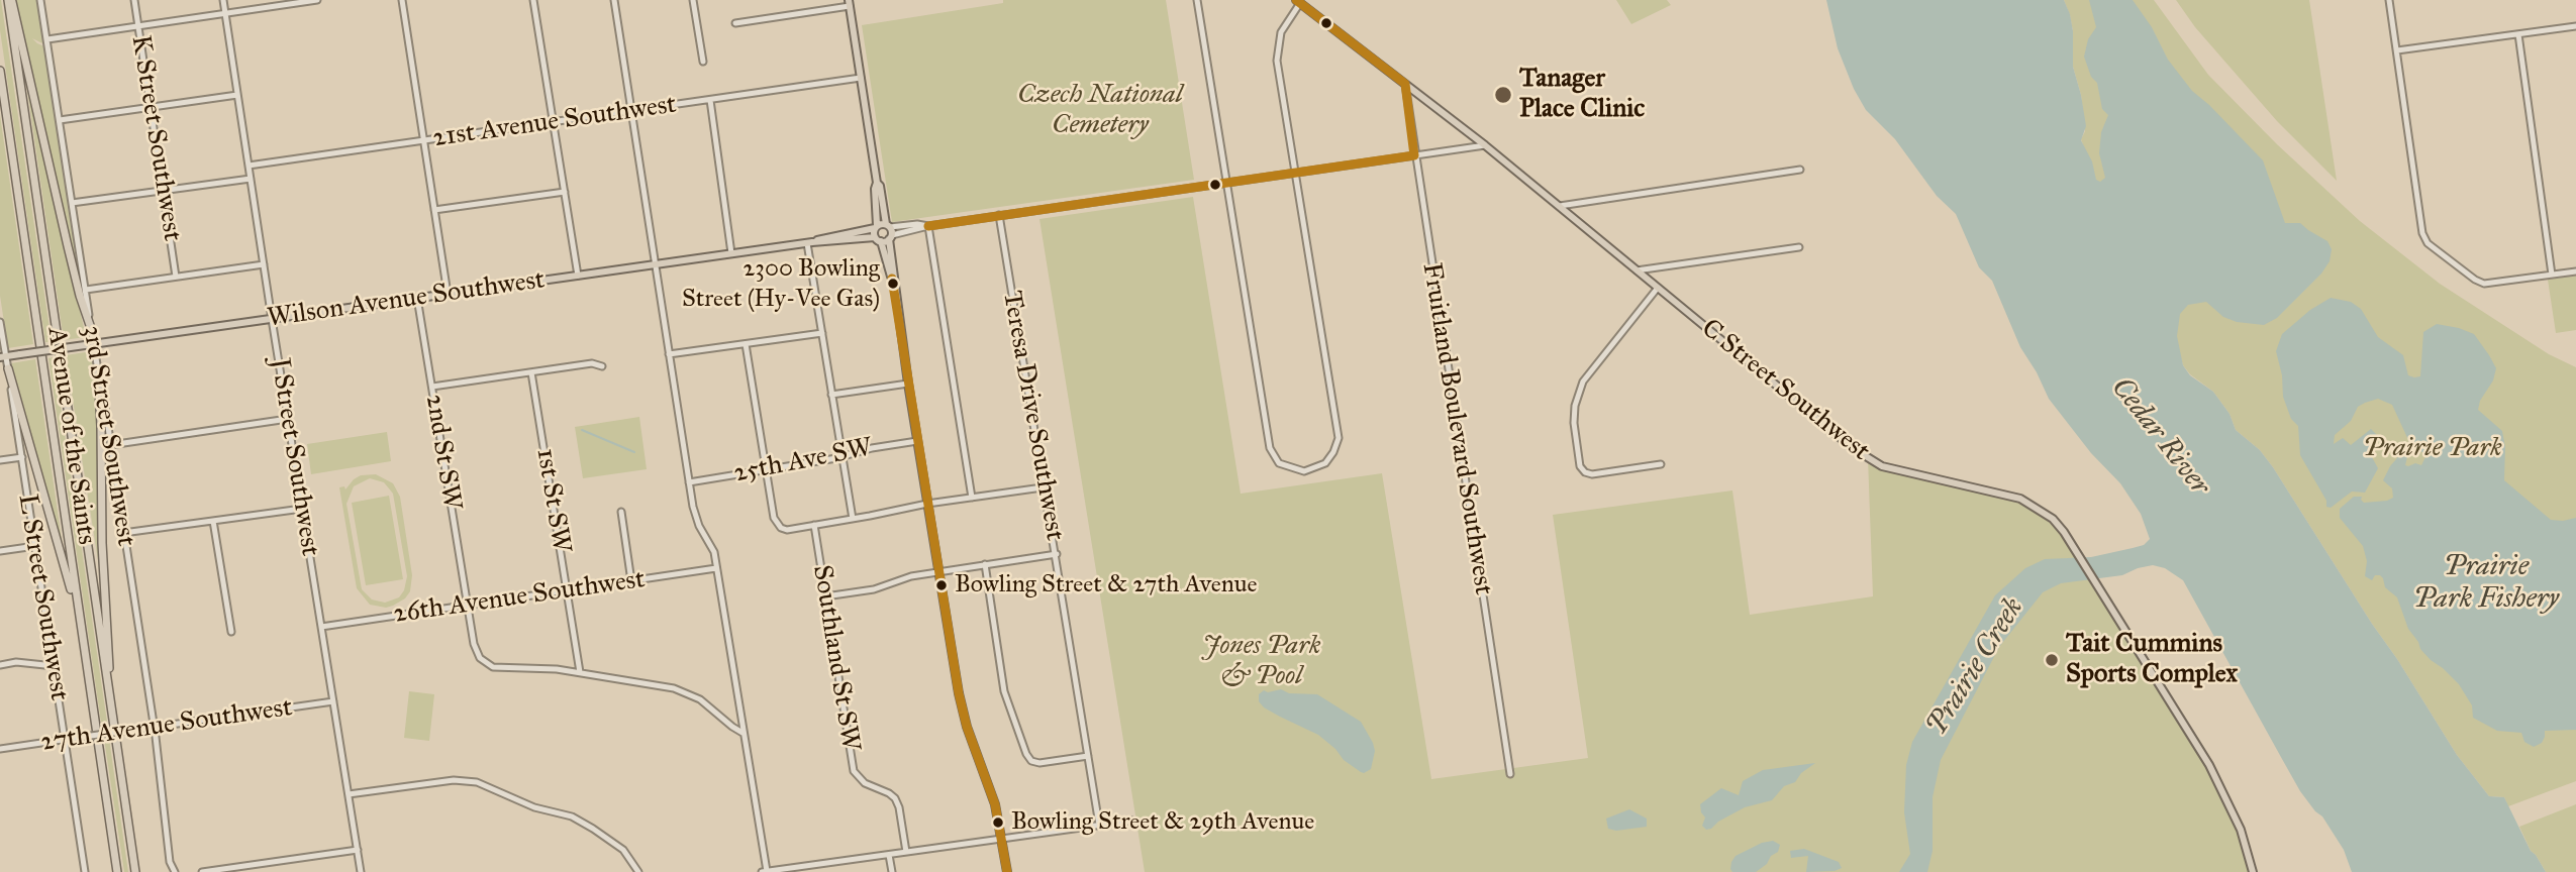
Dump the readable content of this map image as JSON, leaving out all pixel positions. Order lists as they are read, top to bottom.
{
  "streets": {
    "highway": ["Avenue of the Saints"],
    "main road": ["Wilson Avenue Southwest", "C Street Southwest"],
    "street": [
      "21st Avenue Southwest",
      "K Street Southwest",
      "Teresa Drive Southwest",
      "Fruitland Boulevard Southwest",
      "3rd Street Southwest",
      "2nd St SW",
      "J Street Southwest",
      "25th Ave SW",
      "1st St SW",
      "L Street Southwest",
      "26th Avenue Southwest",
      "Southland St SW",
      "27th Avenue Southwest"
    ]
  },
  "crossings": [
    ["21st Avenue Southwest", "J Street Southwest"],
    ["Wilson Avenue Southwest", "3rd Street Southwest"],
    ["Wilson Avenue Southwest", "2nd St SW"],
    ["Wilson Avenue Southwest", "J Street Southwest"],
    ["Wilson Avenue Southwest", "L Street Southwest"],
    ["C Street Southwest", "Fruitland Boulevard Southwest"],
    ["3rd Street Southwest", "27th Avenue Southwest"],
    ["2nd St SW", "1st St SW"],
    ["2nd St SW", "26th Avenue Southwest"],
    ["J Street Southwest", "26th Avenue Southwest"],
    ["J Street Southwest", "27th Avenue Southwest"],
    ["1st St SW", "26th Avenue Southwest"],
    ["L Street Southwest", "27th Avenue Southwest"]
  ],
  "water": ["Cedar River", "Prairie Park Fishery", "Prairie Creek"],
  "parks": ["Czech National Cemetery", "Prairie Park", "Jones Park & Pool"],
  "places": [
    "Tanager Place Clinic",
    "2300 Bowling Street (Hy-Vee Gas)",
    "Bowling Street & 27th Avenue",
    "Tait Cummins Sports Complex",
    "Bowling Street & 29th Avenue"
  ]
}
